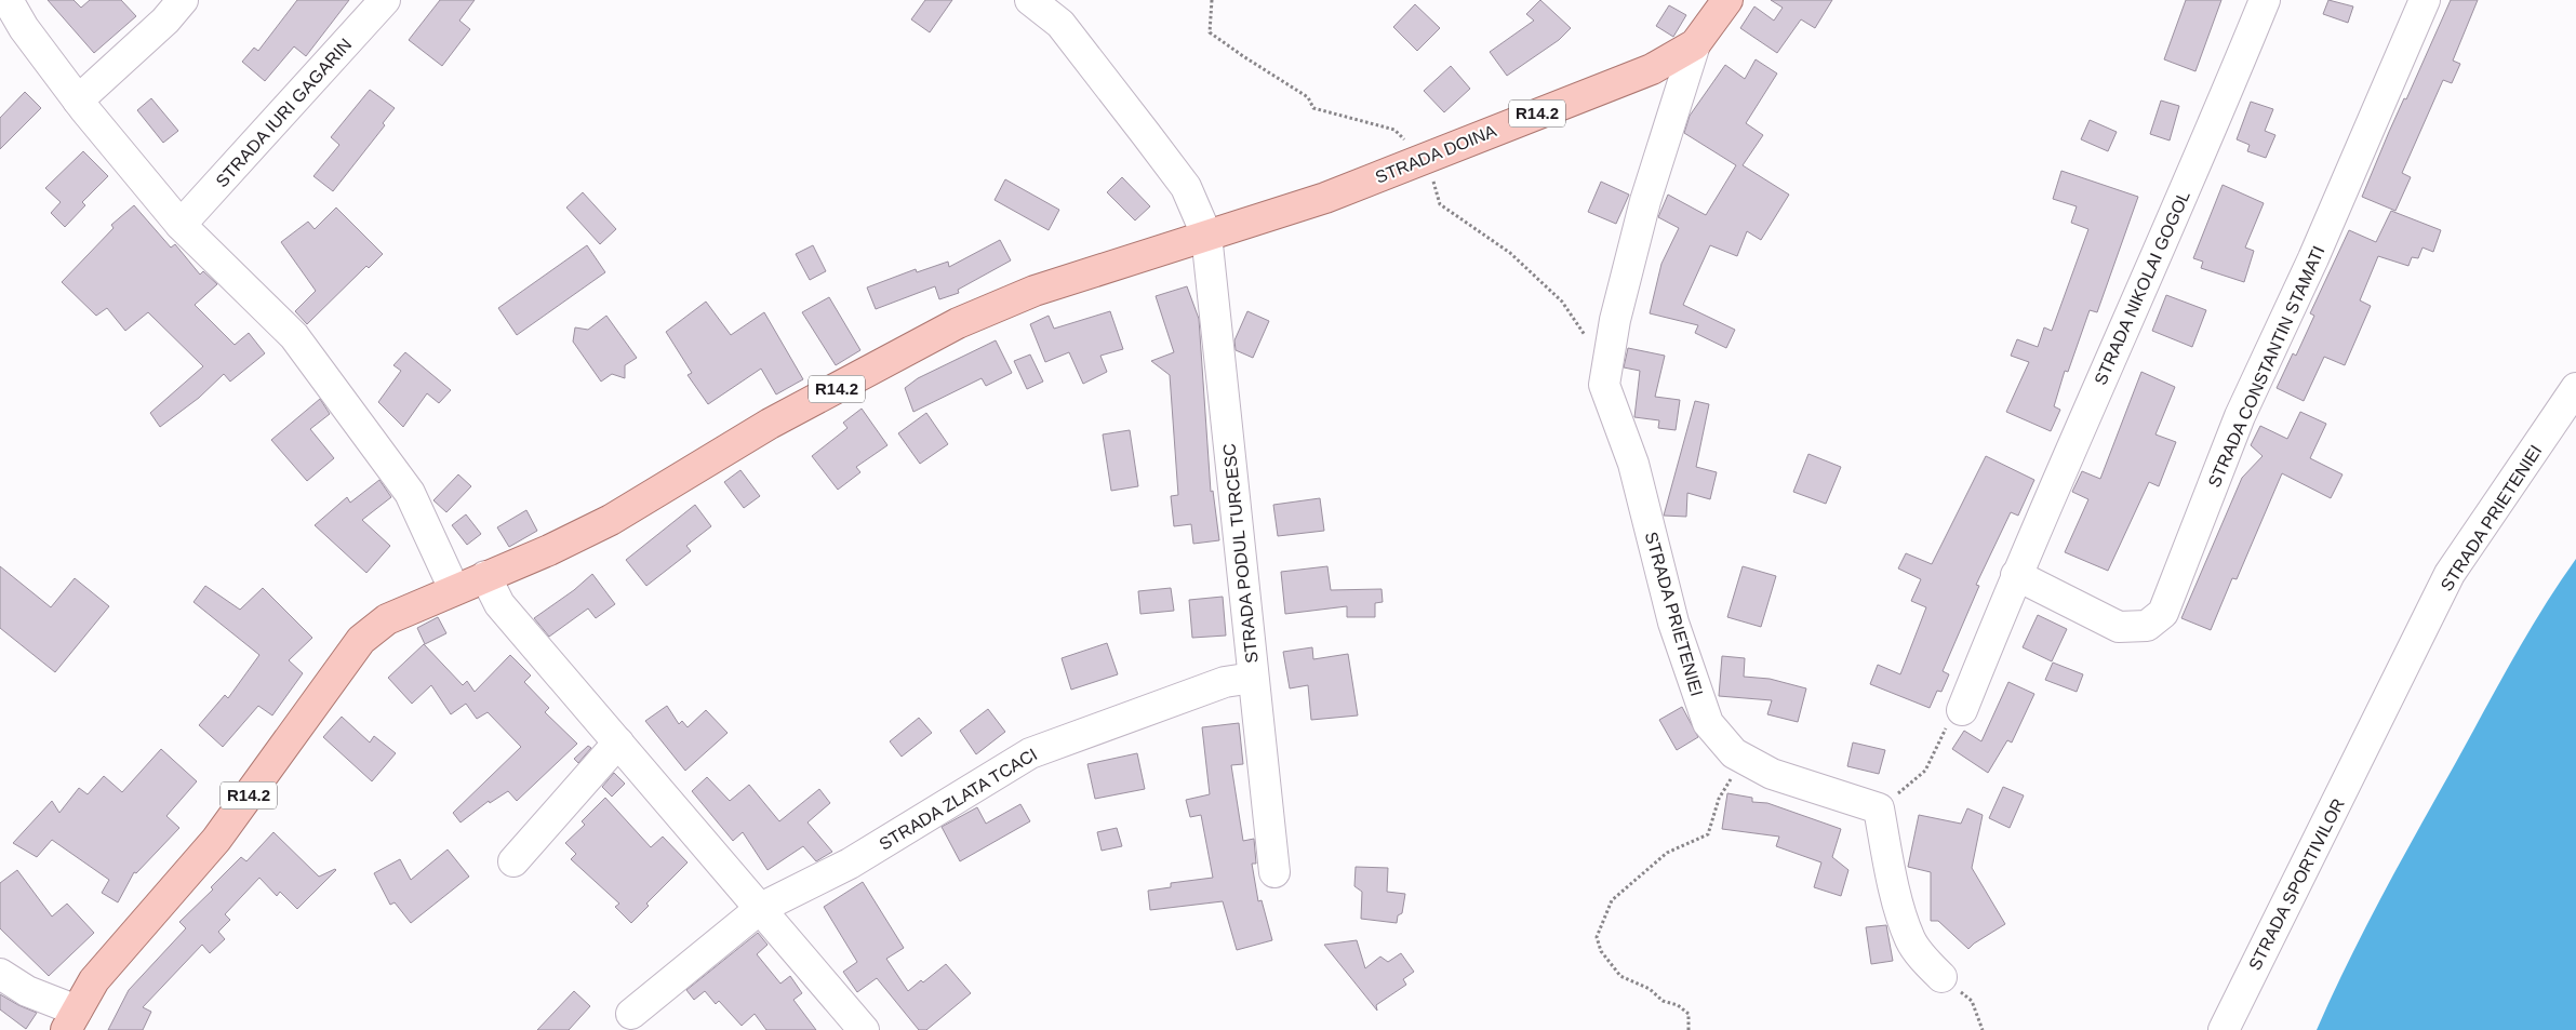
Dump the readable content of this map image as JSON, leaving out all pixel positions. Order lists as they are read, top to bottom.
{
  "streets": {
    "main road": ["R14.2", "STRADA DOINA"],
    "street": [
      "STRADA IURI GAGARIN",
      "STRADA NIKOLAI GOGOL",
      "STRADA CONSTANTIN STAMATI",
      "STRADA PRIETENIEI",
      "STRADA PODUL TURCESC",
      "STRADA ZLATA TCACI",
      "STRADA SPORTIVILOR"
    ]
  },
  "crossings": [
    ["R14.2", "STRADA DOINA"],
    ["R14.2", "STRADA PODUL TURCESC"],
    ["STRADA DOINA", "STRADA PRIETENIEI"],
    ["STRADA DOINA", "STRADA PODUL TURCESC"],
    ["STRADA NIKOLAI GOGOL", "STRADA CONSTANTIN STAMATI"],
    ["STRADA PRIETENIEI", "STRADA SPORTIVILOR"],
    ["STRADA PODUL TURCESC", "STRADA ZLATA TCACI"]
  ]
}
